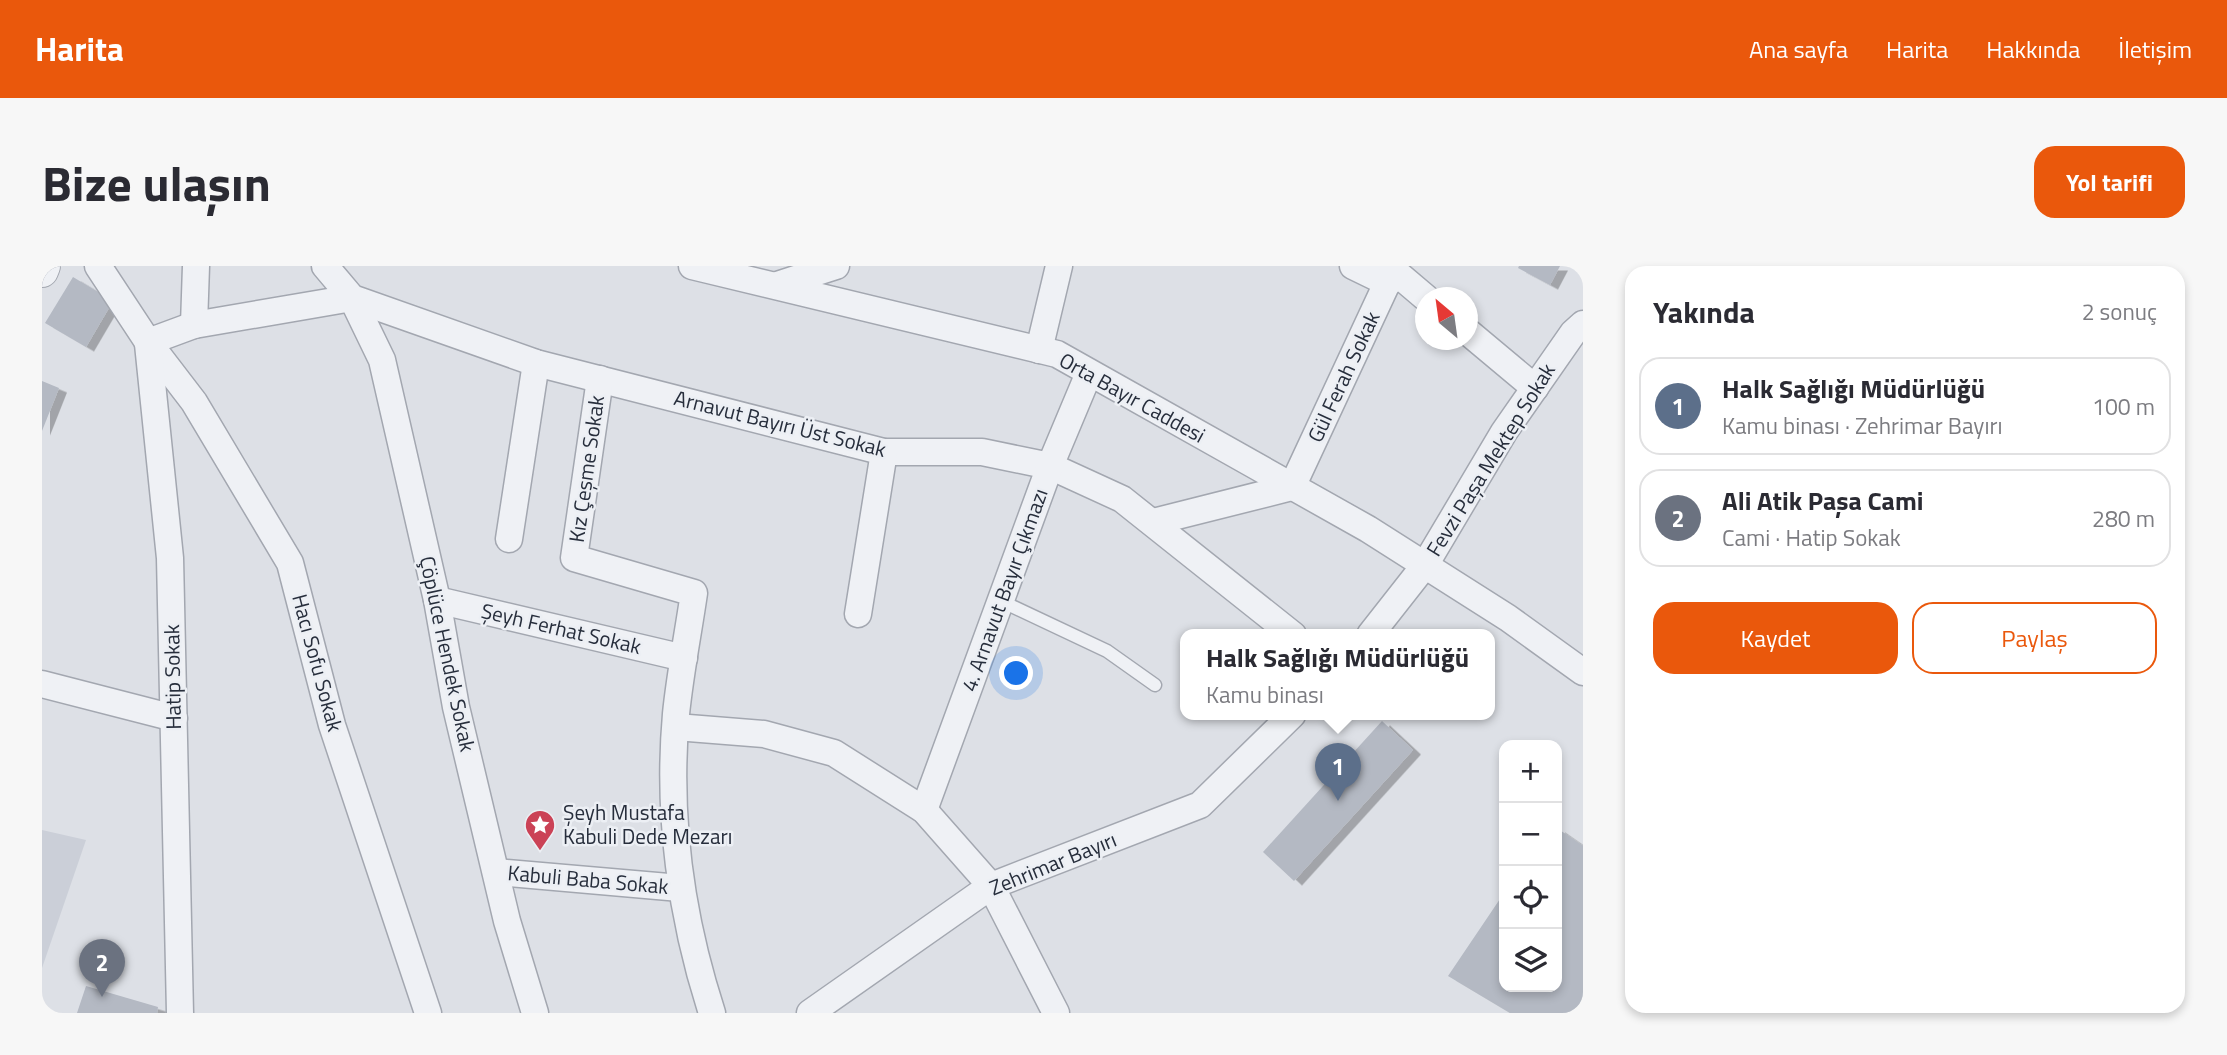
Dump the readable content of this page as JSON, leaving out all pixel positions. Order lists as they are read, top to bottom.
{
  "streets": {
    "street": [
      "Gül Ferah Sokak",
      "Orta Bayır Caddesi",
      "Arnavut Bayırı Üst Sokak",
      "Fevzi Paşa Mektep Sokak",
      "Kız Çeşme Sokak",
      "4. Arnavut Bayır Çıkmazı",
      "Şeyh Ferhat Sokak",
      "Çöplüce Hendek Sokak",
      "Hacı Sofu Sokak",
      "Hatip Sokak",
      "Zehrimar Bayırı",
      "Kabuli Baba Sokak"
    ]
  },
  "crossings": [
    ["Gül Ferah Sokak", "Orta Bayır Caddesi"],
    ["Orta Bayır Caddesi", "Fevzi Paşa Mektep Sokak"],
    ["Orta Bayır Caddesi", "4. Arnavut Bayır Çıkmazı"],
    ["Arnavut Bayırı Üst Sokak", "Kız Çeşme Sokak"],
    ["Arnavut Bayırı Üst Sokak", "4. Arnavut Bayır Çıkmazı"],
    ["Arnavut Bayırı Üst Sokak", "Çöplüce Hendek Sokak"],
    ["Kız Çeşme Sokak", "Şeyh Ferhat Sokak"],
    ["Şeyh Ferhat Sokak", "Çöplüce Hendek Sokak"],
    ["Çöplüce Hendek Sokak", "Kabuli Baba Sokak"],
    ["Hacı Sofu Sokak", "Hatip Sokak"]
  ],
  "places": {
    "place": ["Şeyh Mustafa Kabuli Dede Mezarı"]
  },
  "north": "top left",
  "page": {
    "header": "Harita",
    "nav": [
      "Ana sayfa",
      "Harita",
      "Hakkında",
      "İletişim"
    ],
    "title": "Bize ulaşın",
    "buttons": [
      "Yol tarifi",
      ["Kaydet", "Paylaş"]
    ],
    "heading": ["Yakında", "2 sonuç"],
    "list": [
      {
        "mark": "1",
        "name": "Halk Sağlığı Müdürlüğü",
        "note": "Kamu binası · Zehrimar Bayırı",
        "value": "100 m"
      },
      {
        "mark": "2",
        "name": "Ali Atik Paşa Cami",
        "note": "Cami · Hatip Sokak",
        "value": "280 m"
      }
    ],
    "popup": ["Halk Sağlığı Müdürlüğü", "Kamu binası"],
    "map_buttons": ["+", "−"],
    "pins": ["1", "2"]
  }
}
